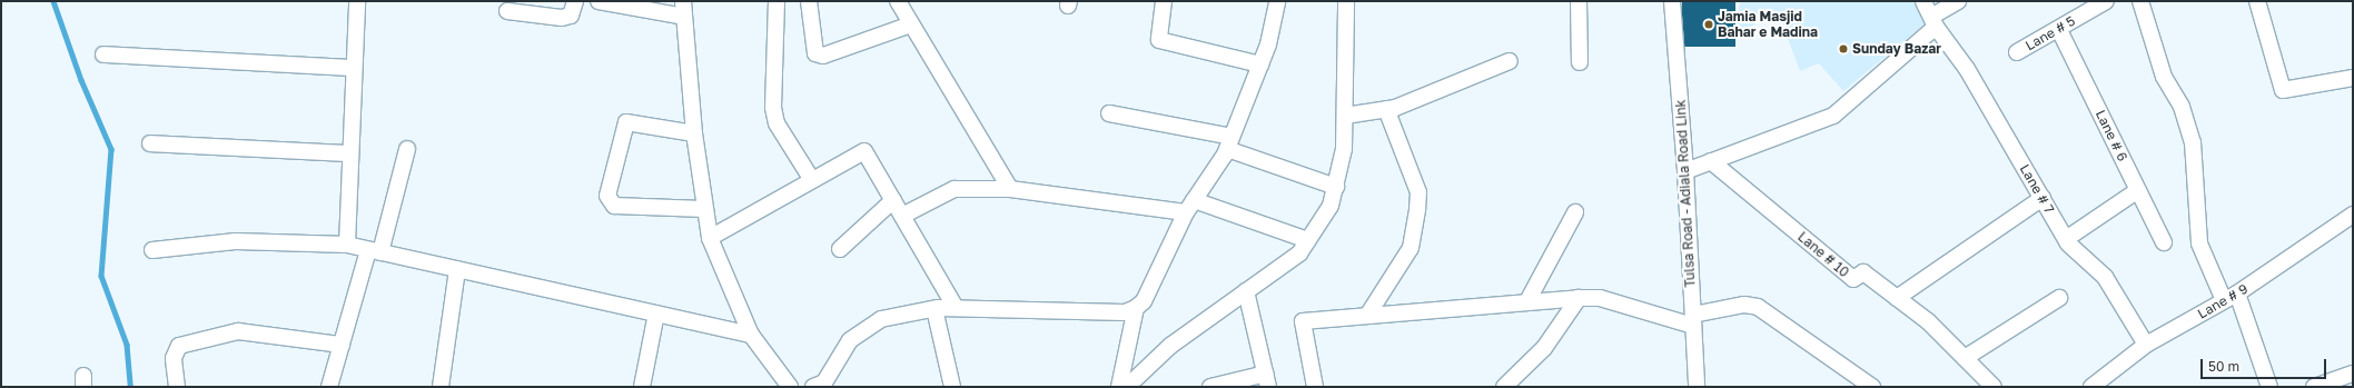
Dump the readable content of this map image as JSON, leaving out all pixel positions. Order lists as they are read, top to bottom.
{
  "streets": {
    "street": [
      "Lane # 5",
      "Lane # 6",
      "Lane # 7",
      "Tulsa Road - Adiala Road Link",
      "Lane # 10",
      "Lane # 9"
    ]
  },
  "crossings": [
    ["Lane # 5", "Lane # 6"],
    ["Lane # 7", "Lane # 9"]
  ],
  "places": ["Jamia Masjid Bahar e Madina", "Sunday Bazar"],
  "scale_bar": "50 m"
}
